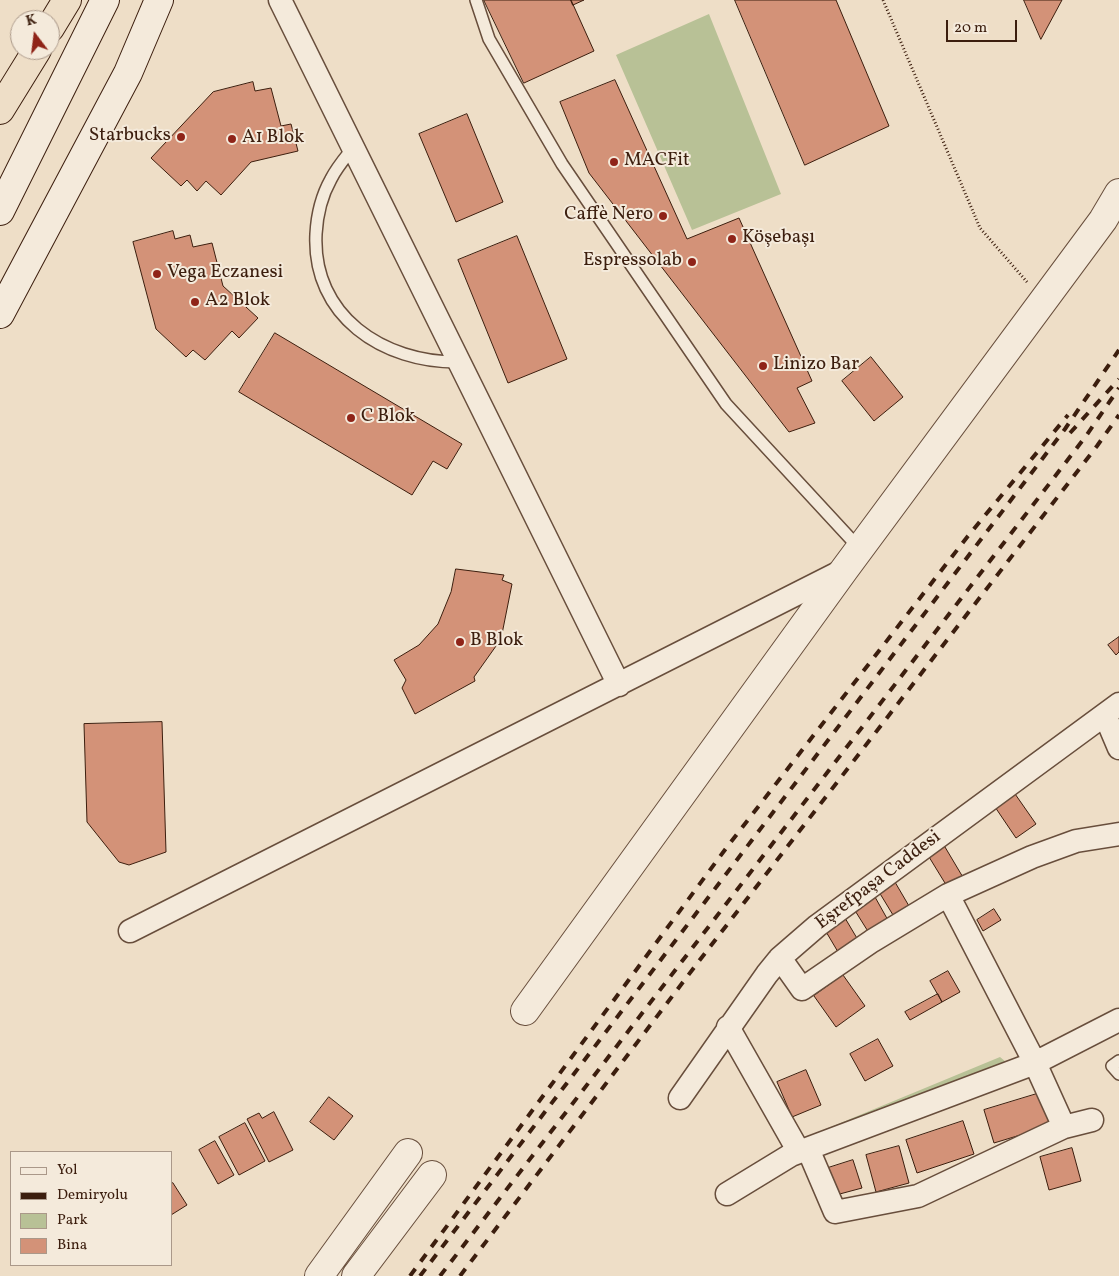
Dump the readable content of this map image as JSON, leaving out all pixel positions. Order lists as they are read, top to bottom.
{
  "streets": {
    "street": ["Eşrefpaşa Caddesi"]
  },
  "places": [
    "Starbucks",
    "A1 Blok",
    "MACFit",
    "Caffè Nero",
    "Köşebaşı",
    "Espressolab",
    "Vega Eczanesi",
    "A2 Blok",
    "Linizo Bar",
    "C Blok",
    "B Blok"
  ],
  "legend": [
    "Yol",
    "Demiryolu",
    "Park",
    "Bina"
  ],
  "scale_bar": "20 m",
  "north": "top"
}
